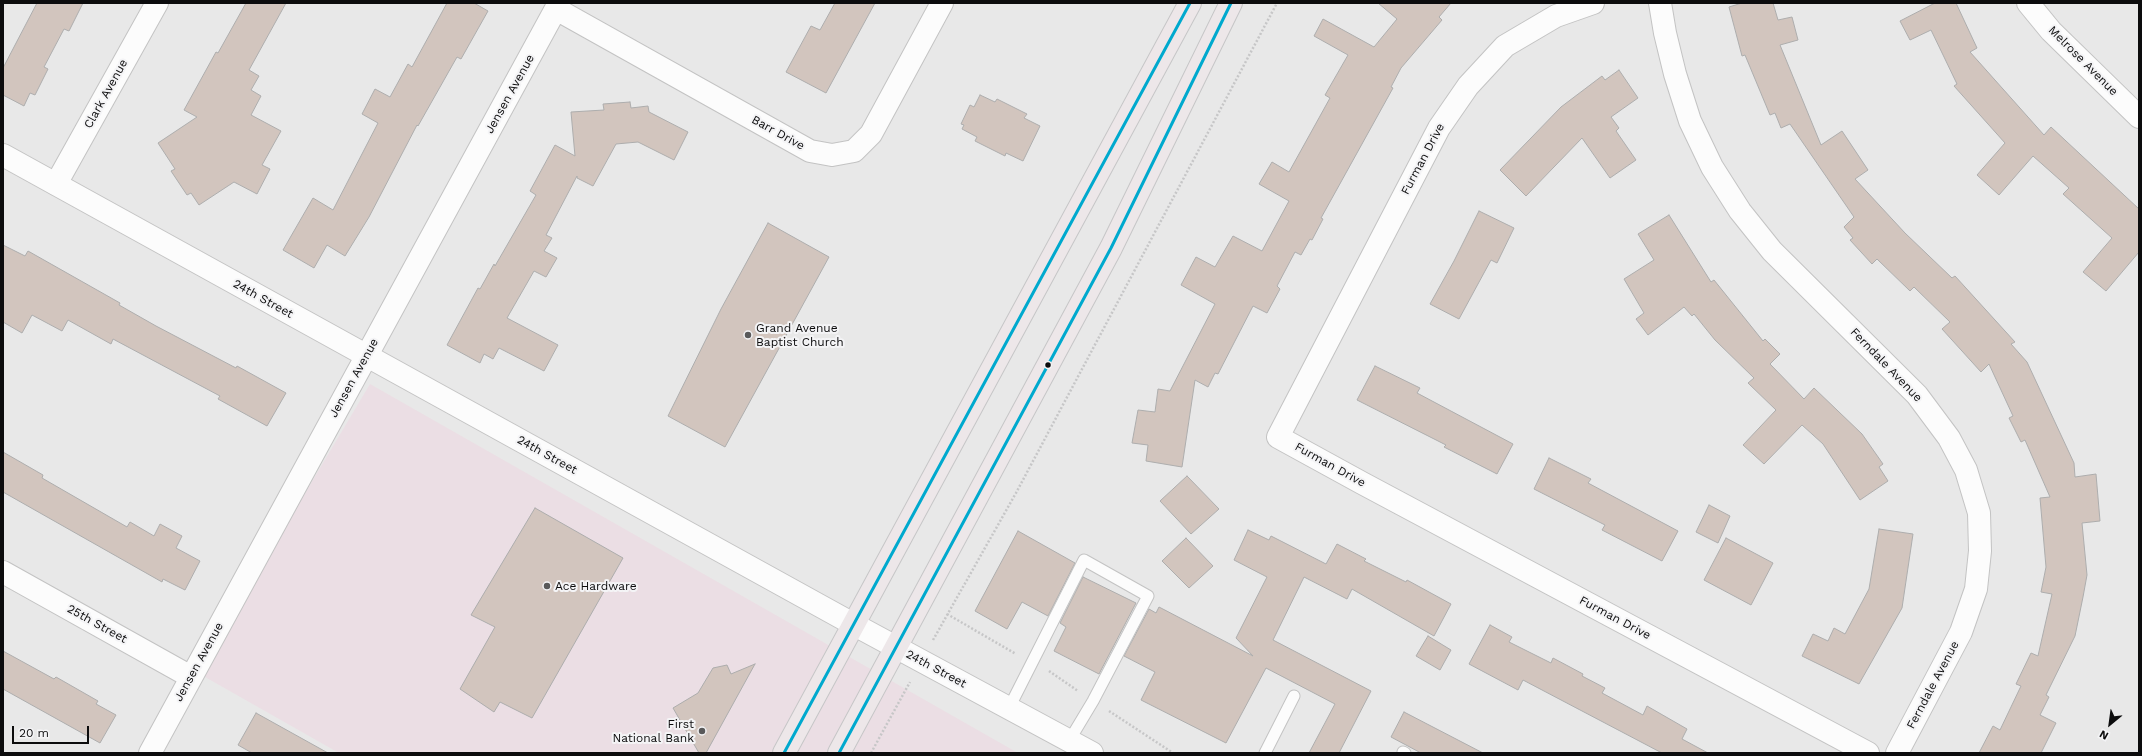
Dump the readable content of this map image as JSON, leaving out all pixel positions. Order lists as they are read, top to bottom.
{
  "streets": {
    "street": [
      "Melrose Avenue",
      "Clark Avenue",
      "Jensen Avenue",
      "Barr Drive",
      "Furman Drive",
      "24th Street",
      "Ferndale Avenue",
      "25th Street"
    ]
  },
  "crossings": [
    ["Clark Avenue", "24th Street"],
    ["Jensen Avenue", "Barr Drive"],
    ["Jensen Avenue", "24th Street"],
    ["Jensen Avenue", "25th Street"]
  ],
  "places": ["Grand Avenue Baptist Church", "Ace Hardware", "First National Bank"],
  "scale_bar": "20 m",
  "north": "bottom left"
}
